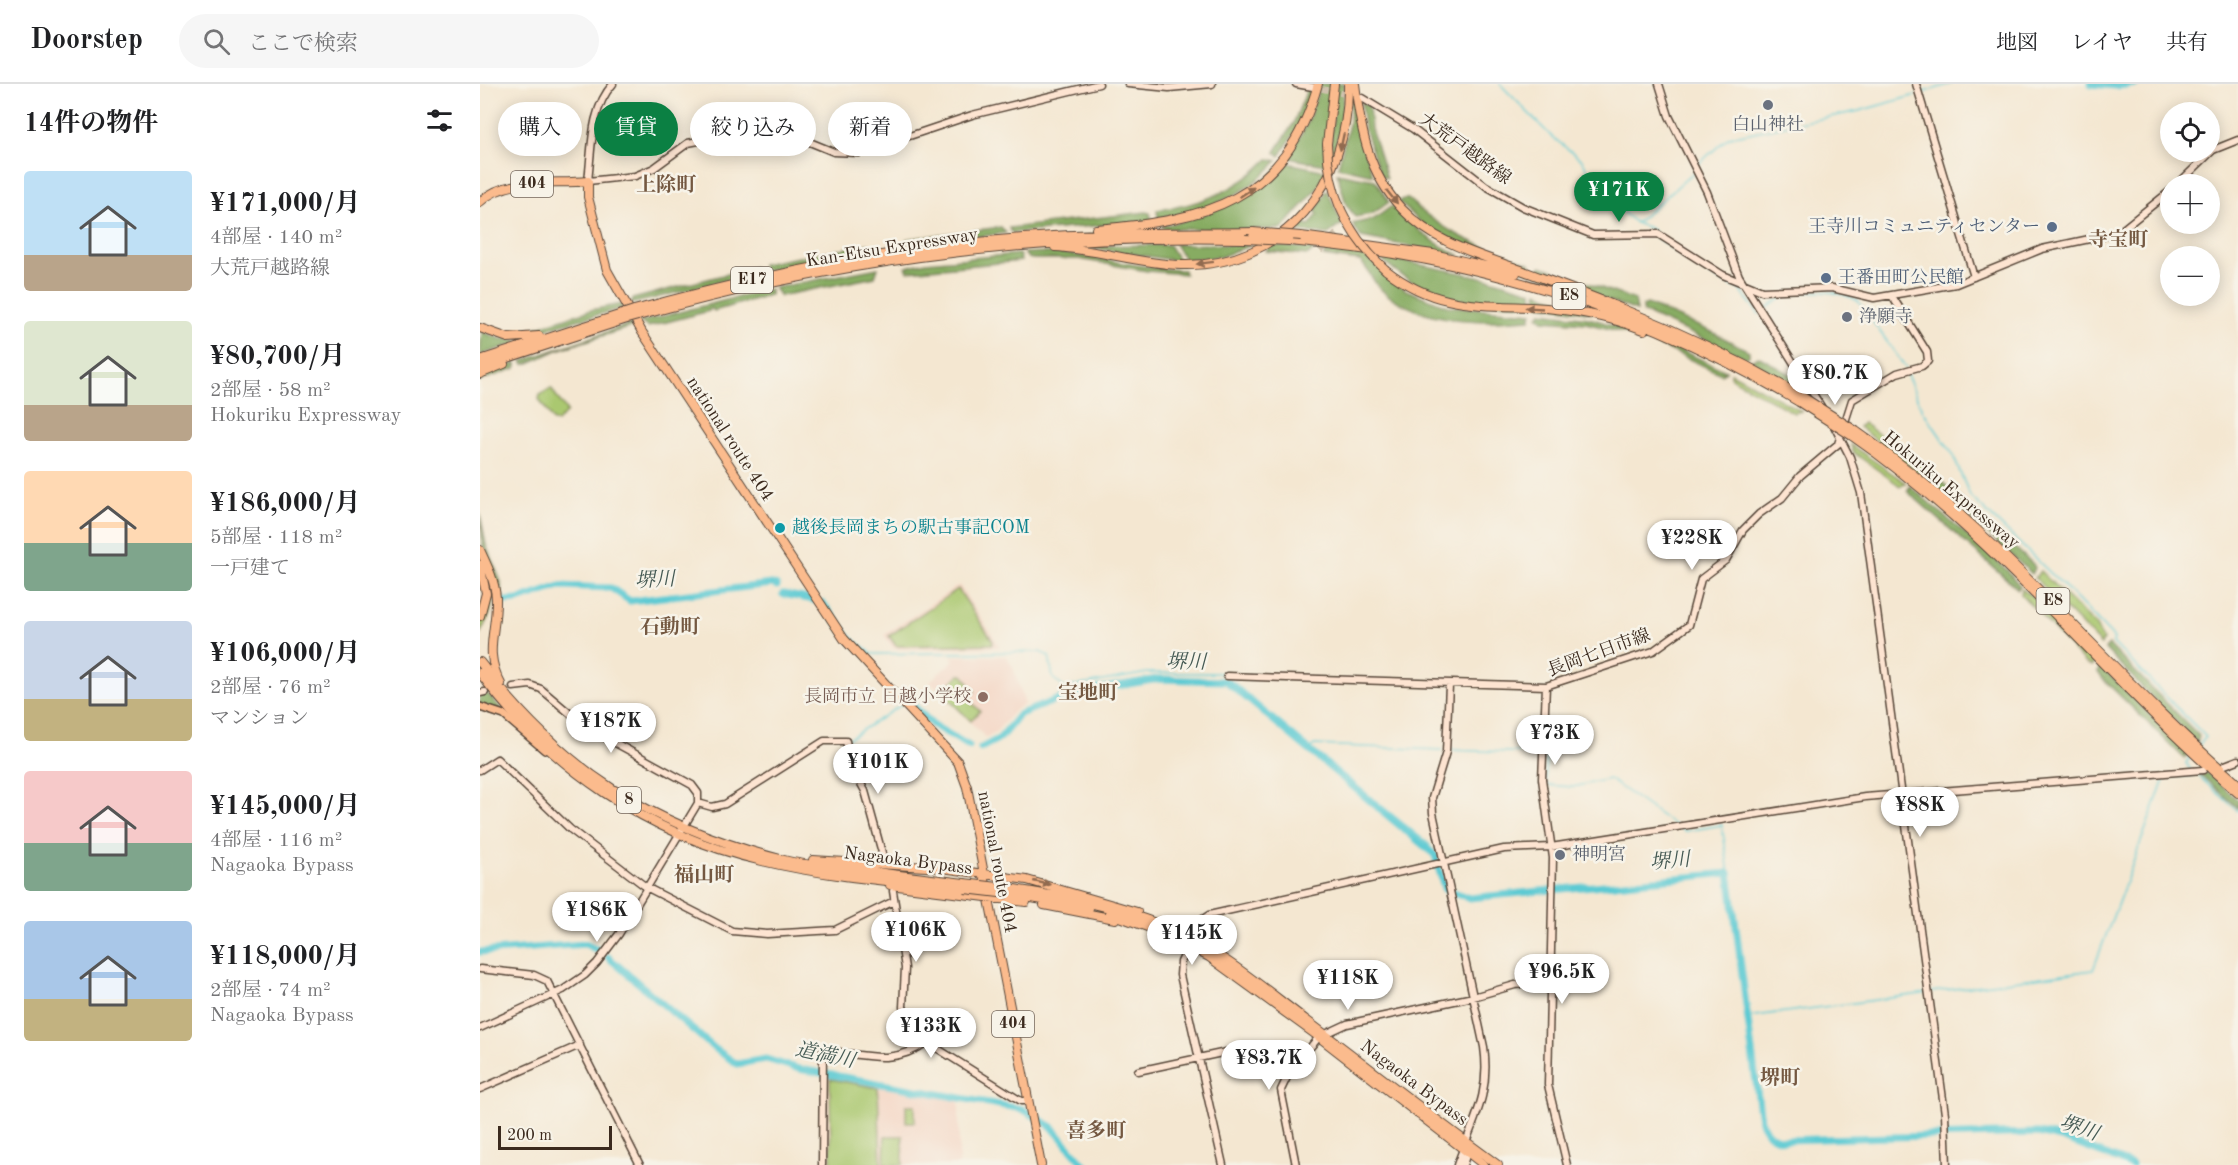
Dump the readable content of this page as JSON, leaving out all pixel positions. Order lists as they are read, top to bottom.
{
  "streets": {
    "highway": [
      "404",
      "Kan-Etsu Expressway",
      "E17",
      "E8",
      "national route 404",
      "Hokuriku Expressway",
      "8",
      "Nagaoka Bypass"
    ],
    "street": ["大荒戸越路線", "長岡七日市線"]
  },
  "crossings": [
    ["大荒戸越路線", "長岡七日市線"],
    ["404", "national route 404"],
    ["Kan-Etsu Expressway", "Hokuriku Expressway"]
  ],
  "districts": [
    "上除町",
    "寺宝町",
    "石動町",
    "宝地町",
    "福山町",
    "堺町",
    "喜多町"
  ],
  "water": ["堺川", "道満川"],
  "places": [
    "白山神社",
    "王寺川コミュニティセンター",
    "王番田町公民館",
    "浄願寺",
    "越後長岡まちの駅古事記COM",
    "長岡市立 日越小学校",
    "神明宮"
  ],
  "scale_bar": "200 m",
  "page": {
    "header": "Doorstep",
    "search": "ここで検索",
    "nav": ["地図", "レイヤ", "共有"],
    "heading": "14件の物件",
    "map_buttons": ["+", "−"],
    "chip": [
      "購入",
      "賃貸",
      "絞り込み",
      "新着"
    ],
    "list": [
      {
        "name": "¥171,000/月",
        "note": "4部屋 · 140 m² · 大荒戸越路線"
      },
      {
        "name": "¥80,700/月",
        "note": "2部屋 · 58 m² · Hokuriku Expressway"
      },
      {
        "name": "¥186,000/月",
        "note": "5部屋 · 118 m² · 一戸建て"
      },
      {
        "name": "¥106,000/月",
        "note": "2部屋 · 76 m² · マンション"
      },
      {
        "name": "¥145,000/月",
        "note": "4部屋 · 116 m² · Nagaoka Bypass"
      },
      {
        "name": "¥118,000/月",
        "note": "2部屋 · 74 m² · Nagaoka Bypass"
      }
    ],
    "price": [
      "¥171K",
      "¥80.7K",
      "¥228K",
      "¥187K",
      "¥73K",
      "¥101K",
      "¥88K",
      "¥186K",
      "¥106K",
      "¥145K",
      "¥96.5K",
      "¥118K",
      "¥133K",
      "¥83.7K"
    ],
    "scale": "200 m"
  }
}
